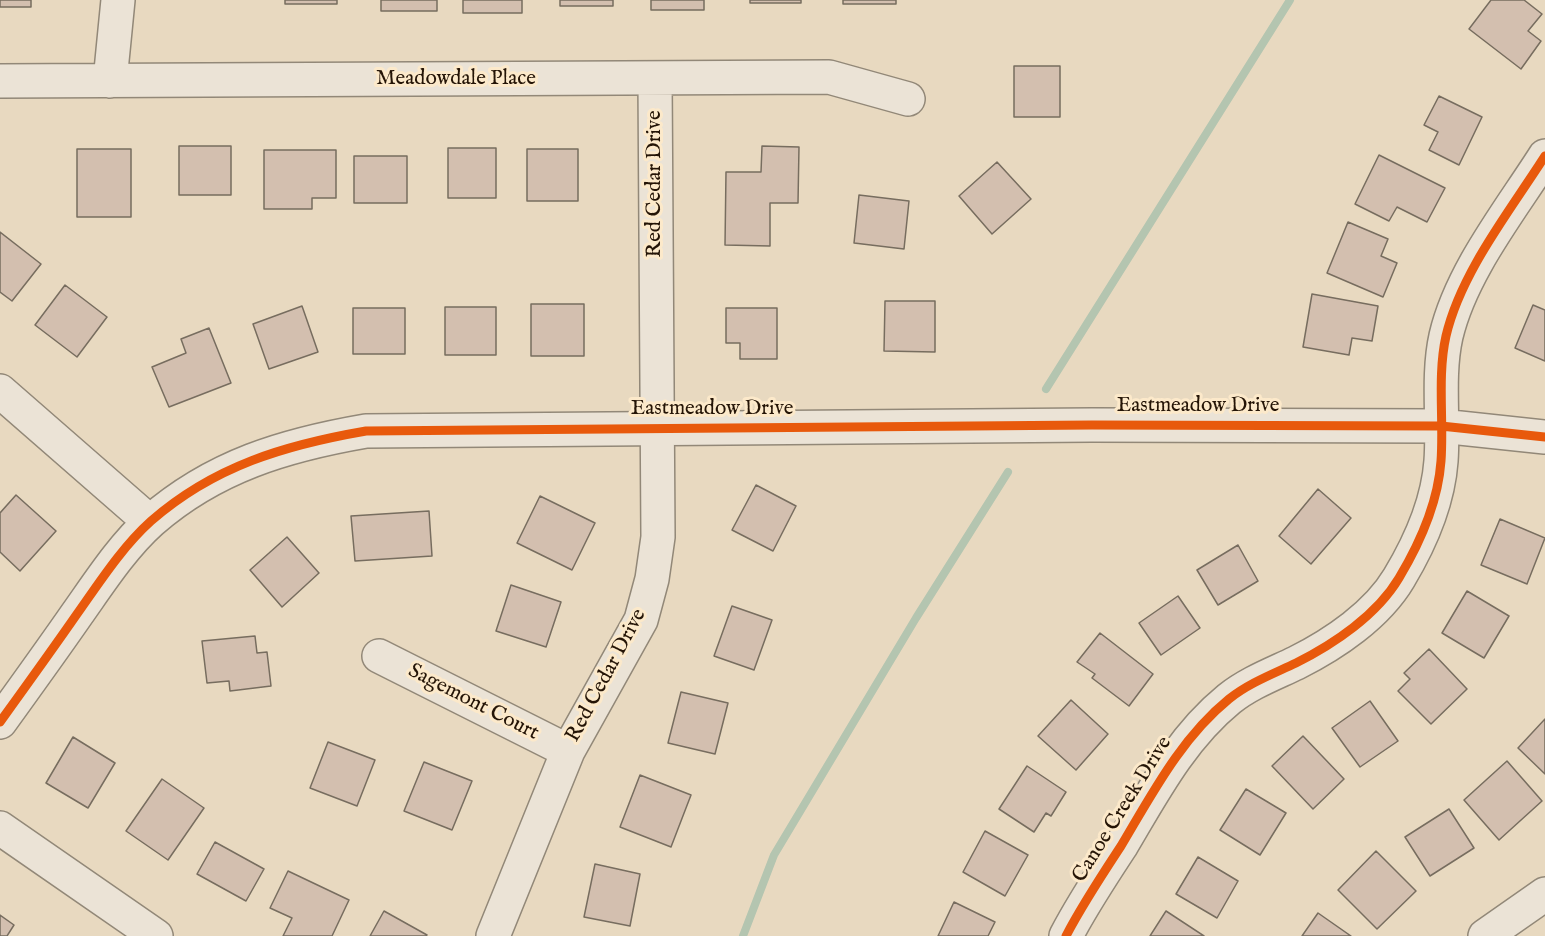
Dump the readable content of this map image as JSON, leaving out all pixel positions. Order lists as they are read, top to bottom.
{
  "streets": {
    "street": [
      "Meadowdale Place",
      "Red Cedar Drive",
      "Eastmeadow Drive",
      "Sagemont Court",
      "Canoe Creek Drive"
    ]
  },
  "crossings": [
    ["Meadowdale Place", "Red Cedar Drive"],
    ["Red Cedar Drive", "Eastmeadow Drive"],
    ["Red Cedar Drive", "Sagemont Court"],
    ["Eastmeadow Drive", "Canoe Creek Drive"]
  ]
}
